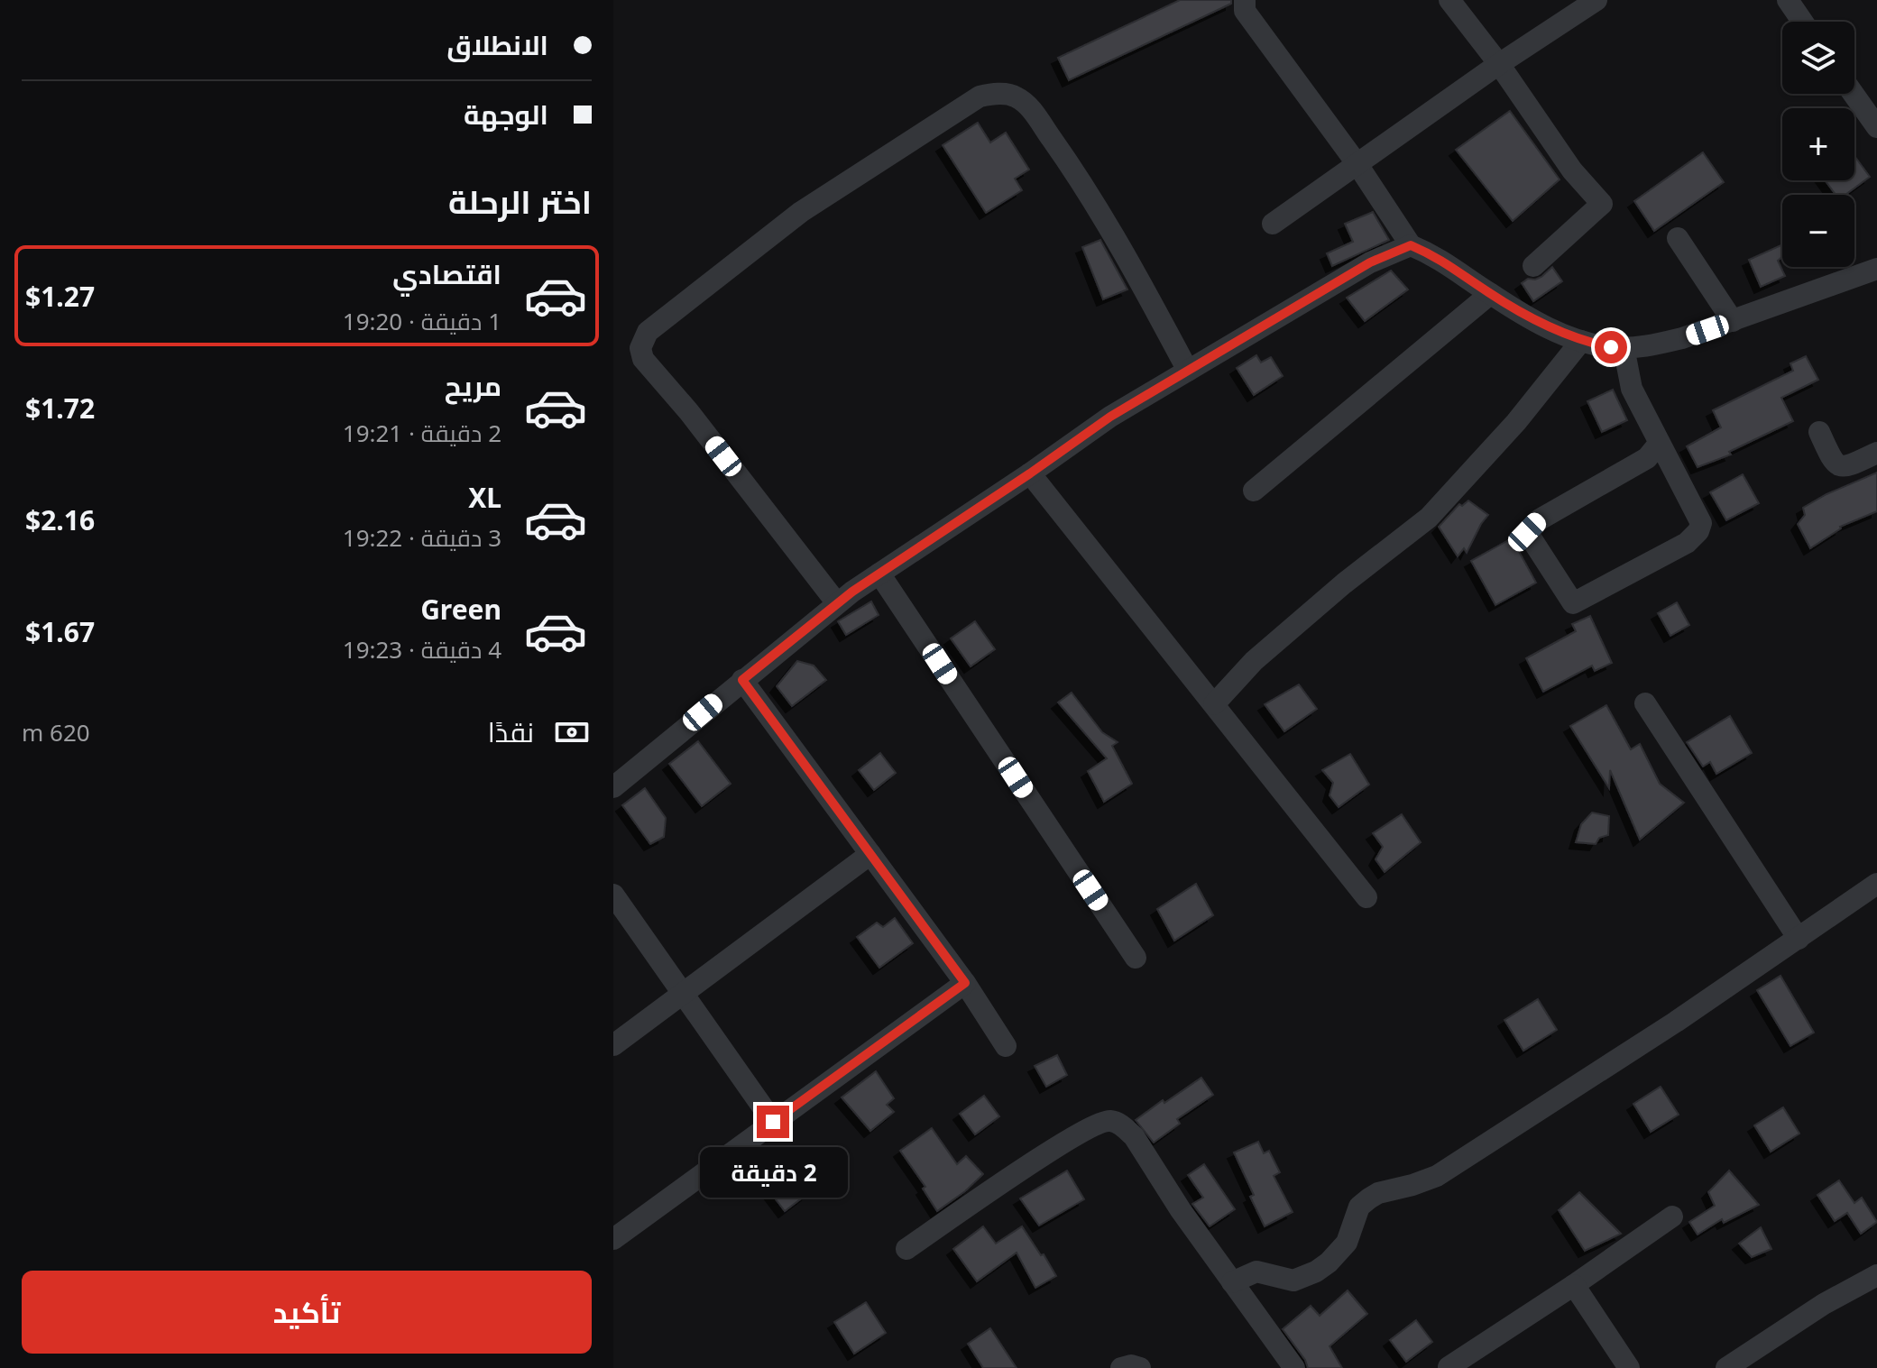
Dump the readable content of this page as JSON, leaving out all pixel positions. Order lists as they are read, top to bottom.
{
  "page": {
    "banner": ["الانطلاق", "الوجهة"],
    "map_buttons": ["+", "−"],
    "heading": "اختر الرحلة",
    "list": [
      {
        "name": "اقتصادي",
        "note": "1 دقيقة · 19:20",
        "value": "$1.27"
      },
      {
        "name": "مريح",
        "note": "2 دقيقة · 19:21",
        "value": "$1.72"
      },
      {
        "name": "XL",
        "note": "3 دقيقة · 19:22",
        "value": "$2.16"
      },
      {
        "name": "Green",
        "note": "4 دقيقة · 19:23",
        "value": "$1.67"
      }
    ],
    "pay": ["نقدًا", "620 m"],
    "bubble": "2 دقيقة",
    "buttons": "تأكيد"
  }
}
